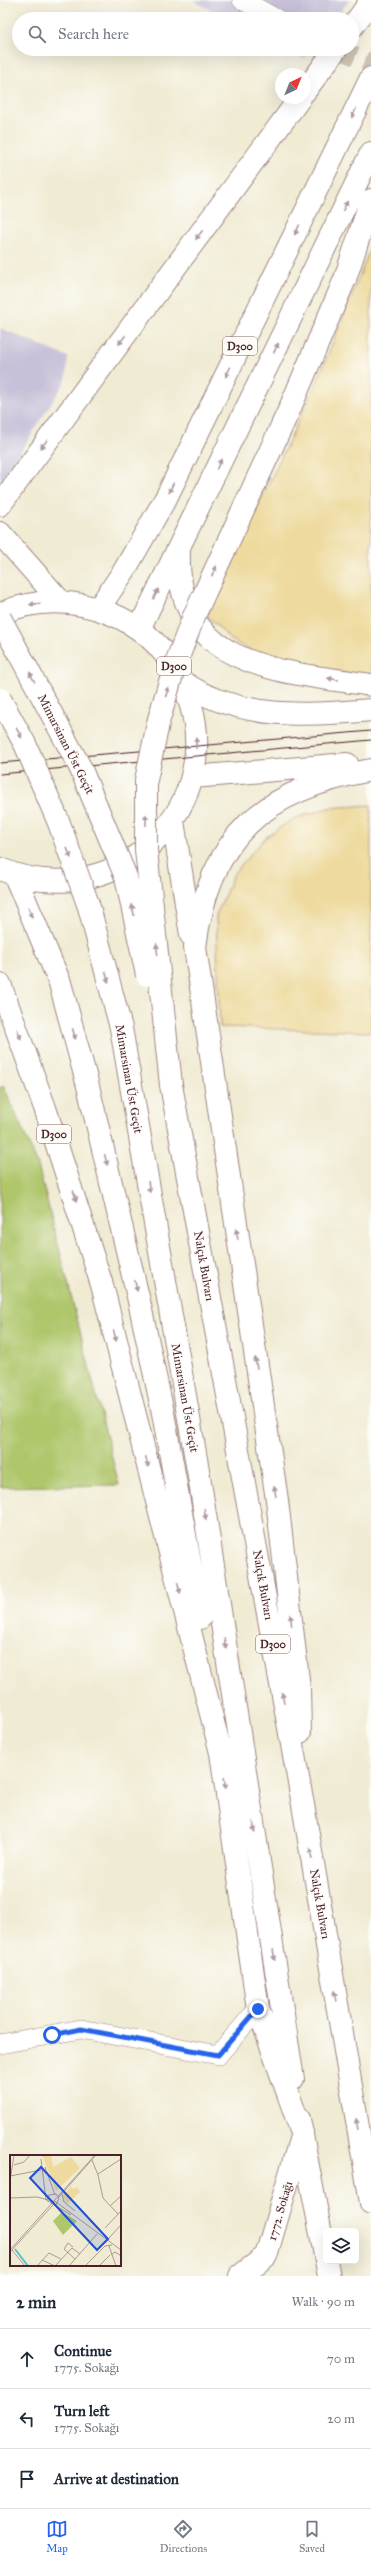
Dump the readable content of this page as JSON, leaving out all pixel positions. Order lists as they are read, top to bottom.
{
  "streets": {
    "main road": [
      "D300",
      "Mimarsinan Üst Geçit",
      "Nalçık Bulvarı",
      "1772. Sokağı"
    ]
  },
  "crossings": [
    ["D300", "Mimarsinan Üst Geçit"],
    ["D300", "Nalçık Bulvarı"],
    ["Mimarsinan Üst Geçit", "Nalçık Bulvarı"],
    ["Mimarsinan Üst Geçit", "1772. Sokağı"]
  ],
  "north": "top right",
  "page": {
    "search": "Search here",
    "heading": ["2 min", "Walk · 90 m"],
    "list": [
      ["Continue", "1775. Sokağı", "70 m"],
      ["Turn left", "1775. Sokağı", "20 m"],
      "Arrive at destination"
    ],
    "nav": ["Map", "Directions", "Saved"]
  }
}
